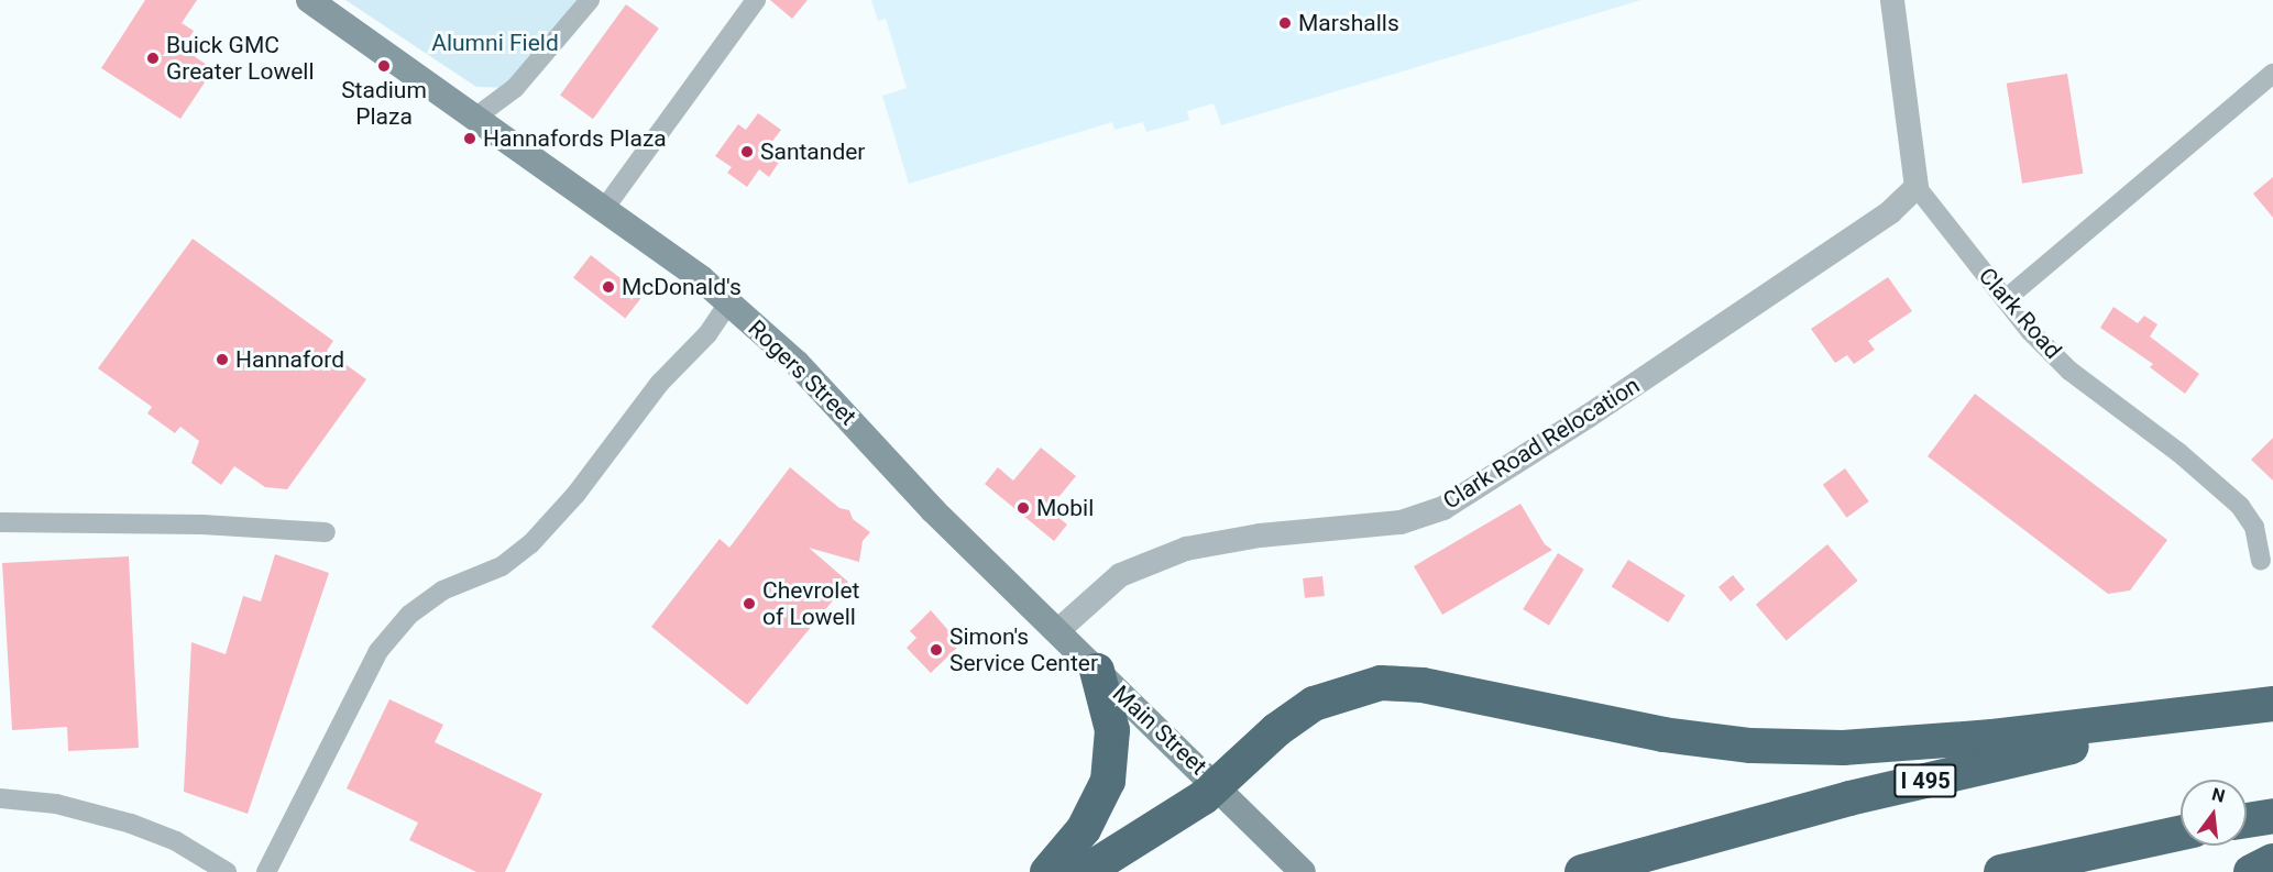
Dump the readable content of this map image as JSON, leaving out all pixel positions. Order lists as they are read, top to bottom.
{
  "streets": {
    "highway": ["I 495"],
    "main road": ["Rogers Street", "Main Street"],
    "street": ["Clark Road", "Clark Road Relocation"]
  },
  "crossings": [
    ["Clark Road", "Clark Road Relocation"],
    ["Rogers Street", "Main Street"],
    ["Clark Road Relocation", "Main Street"]
  ],
  "parks": ["Alumni Field"],
  "places": [
    "Marshalls",
    "Buick GMC Greater Lowell",
    "Stadium Plaza",
    "Hannafords Plaza",
    "Santander",
    "McDonald's",
    "Hannaford",
    "Mobil",
    "Chevrolet of Lowell",
    "Simon's Service Center"
  ],
  "north": "top"
}
